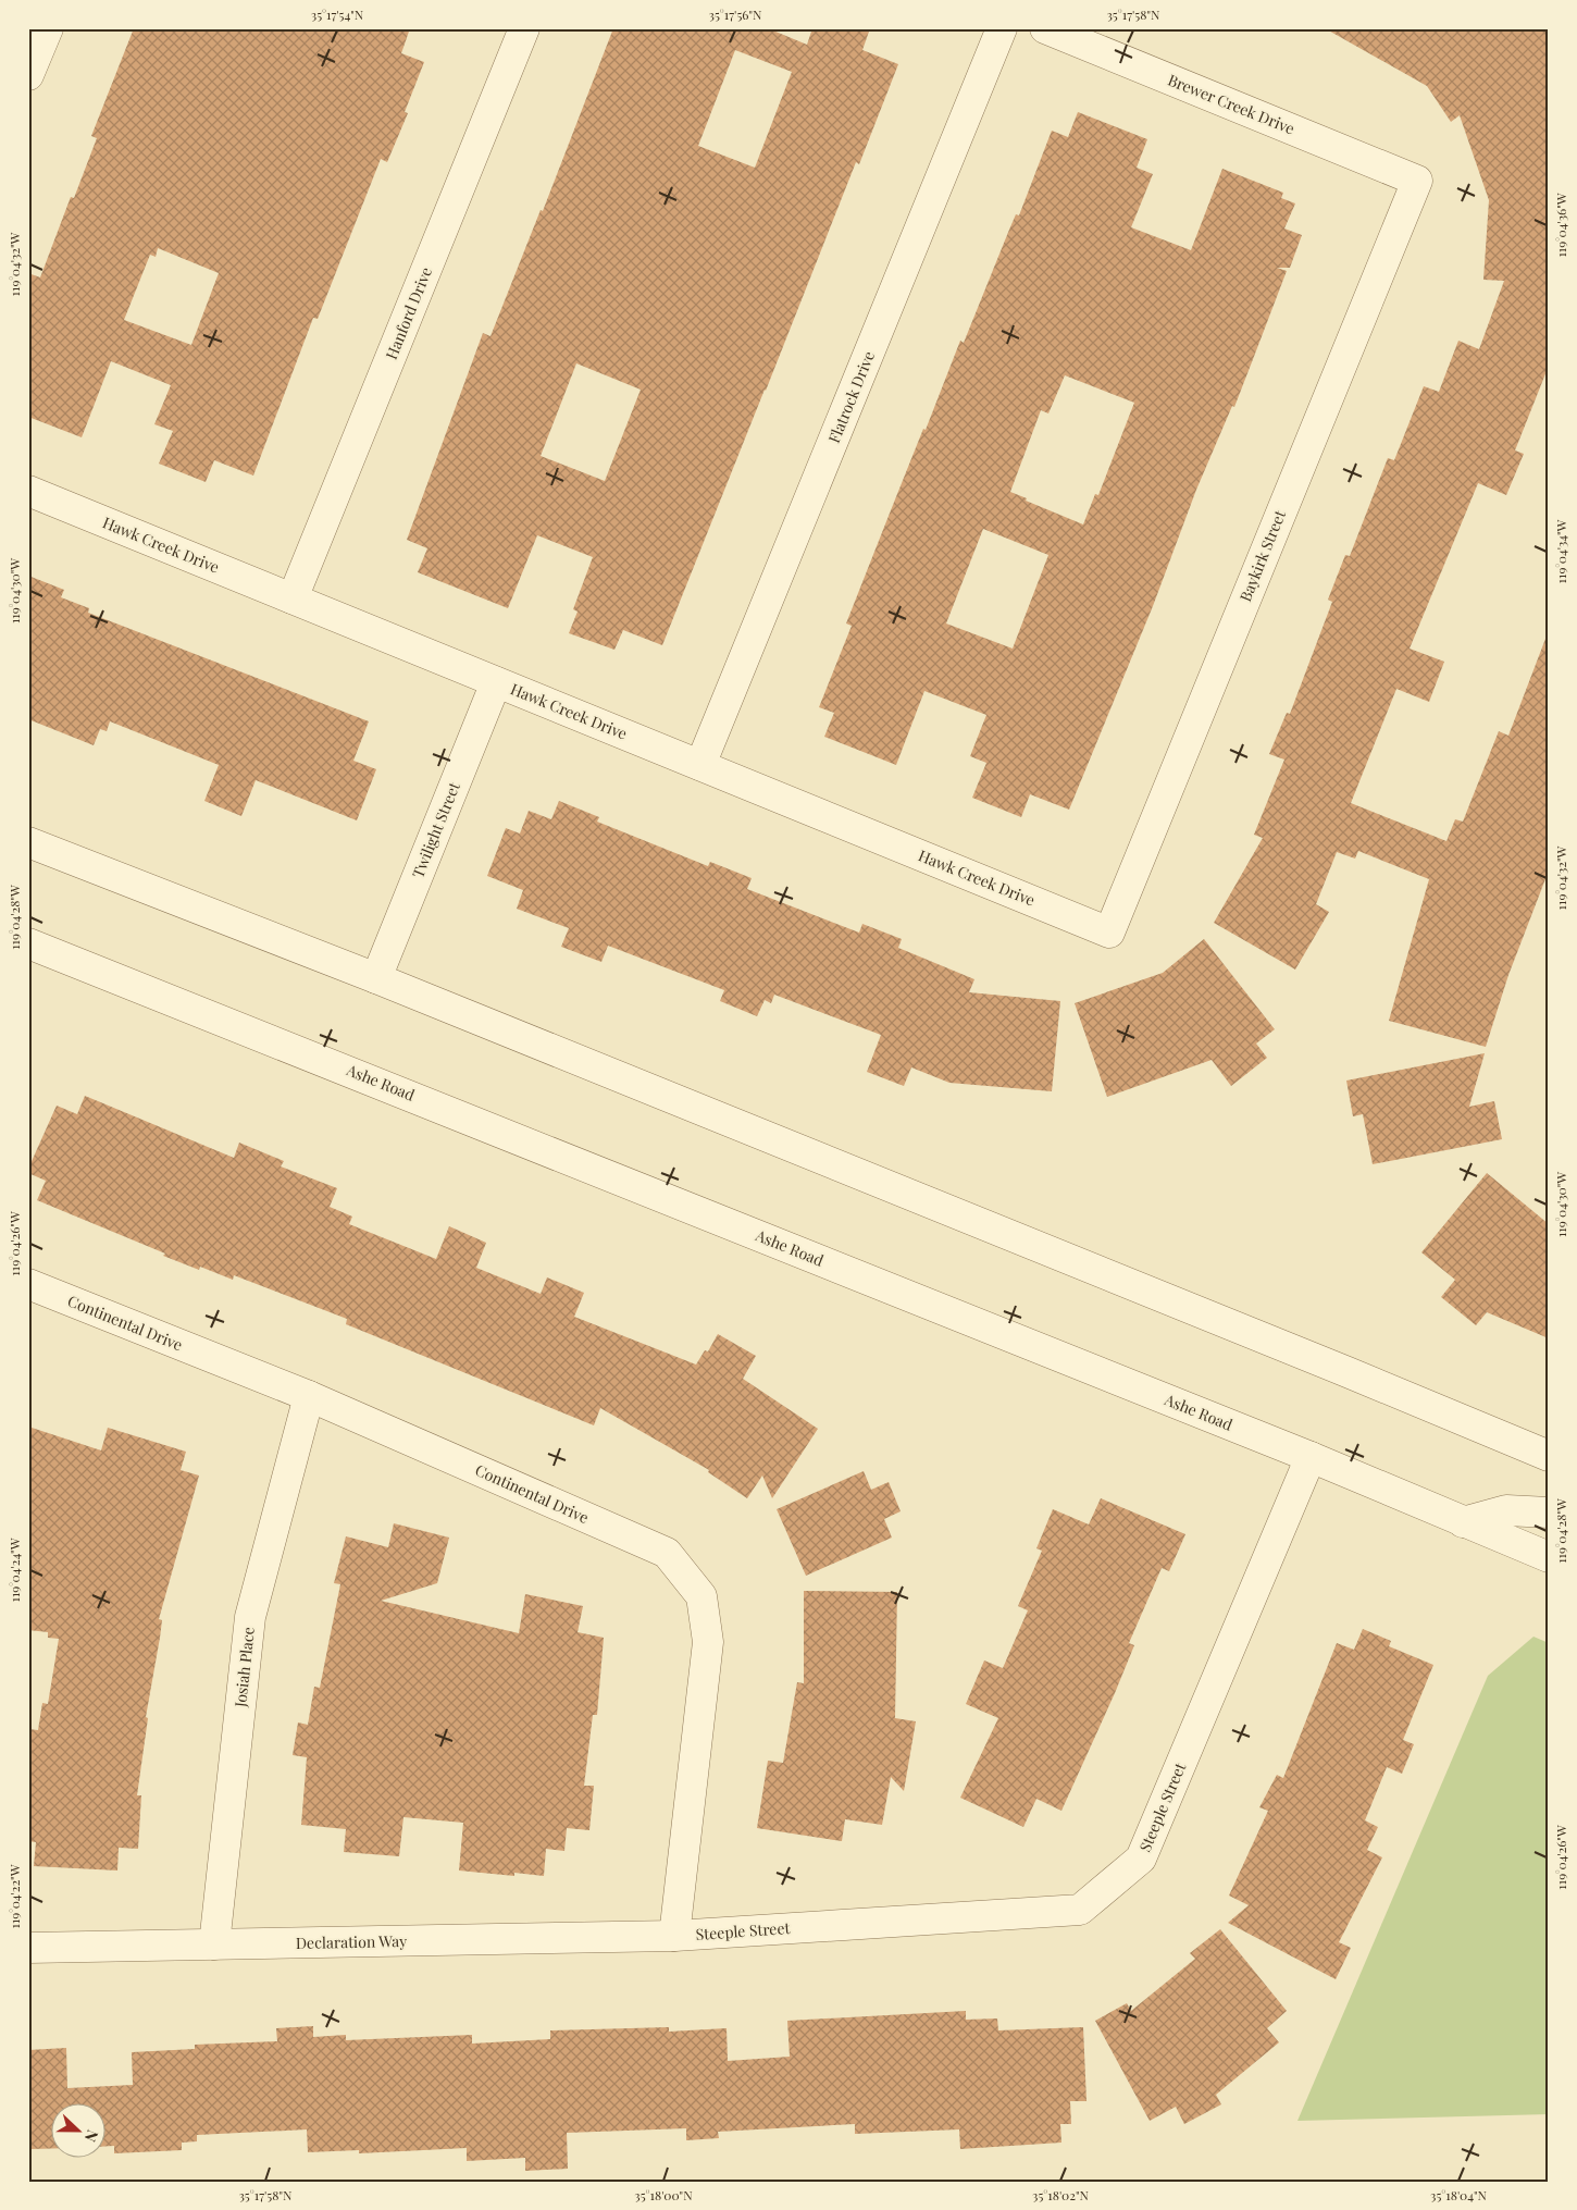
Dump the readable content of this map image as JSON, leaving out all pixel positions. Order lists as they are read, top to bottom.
{
  "streets": {
    "street": [
      "Brewer Creek Drive",
      "Hanford Drive",
      "Flatrock Drive",
      "Hawk Creek Drive",
      "Baykirk Street",
      "Twilight Street",
      "Ashe Road",
      "Continental Drive",
      "Josiah Place",
      "Steeple Street",
      "Declaration Way"
    ]
  },
  "crossings": [
    ["Brewer Creek Drive", "Baykirk Street"],
    ["Hanford Drive", "Hawk Creek Drive"],
    ["Flatrock Drive", "Hawk Creek Drive"],
    ["Hawk Creek Drive", "Baykirk Street"],
    ["Hawk Creek Drive", "Twilight Street"],
    ["Ashe Road", "Steeple Street"],
    ["Continental Drive", "Josiah Place"],
    ["Continental Drive", "Steeple Street"],
    ["Continental Drive", "Declaration Way"],
    ["Josiah Place", "Declaration Way"],
    ["Steeple Street", "Declaration Way"]
  ],
  "north": "right",
  "coordinates": [
    "35°17'54\"N",
    "35°17'56\"N",
    "35°17'58\"N",
    "119°04'36\"W",
    "119°04'32\"W",
    "119°04'34\"W",
    "119°04'30\"W",
    "119°04'28\"W",
    "119°04'26\"W",
    "119°04'24\"W",
    "119°04'22\"W",
    "35°18'00\"N",
    "35°18'02\"N",
    "35°18'04\"N"
  ]
}
